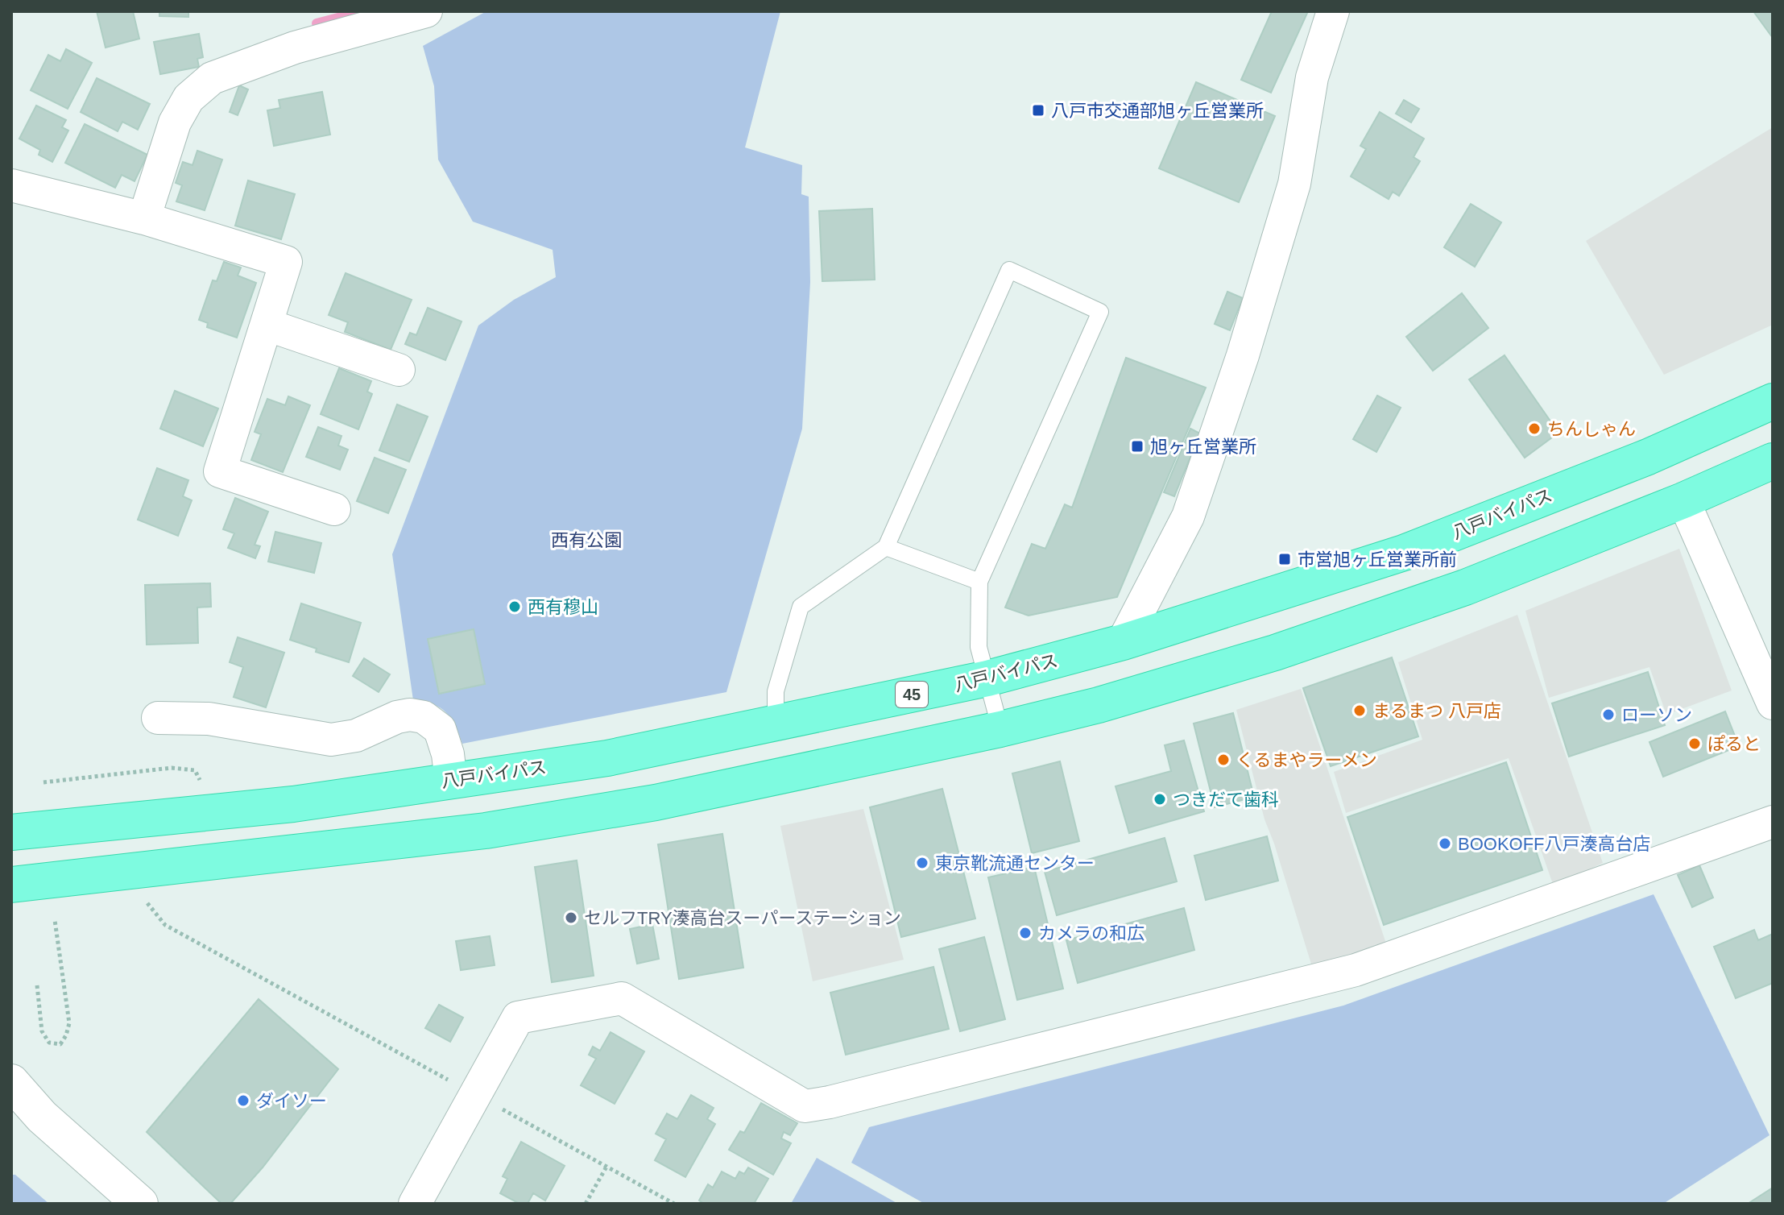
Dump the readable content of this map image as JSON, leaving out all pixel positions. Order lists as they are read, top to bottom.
{
  "streets": {
    "highway": ["八戸バイパス", "45"]
  },
  "parks": ["西有公園"],
  "places": {
    "transit": ["八戸市交通部旭ヶ丘営業所", "旭ヶ丘営業所", "市営旭ヶ丘営業所前"],
    "other": [
      "ちんしゃん",
      "西有穆山",
      "まるまつ 八戸店",
      "ローソン",
      "ぽると",
      "くるまやラーメン",
      "つきだて歯科",
      "BOOKOFF八戸湊高台店",
      "東京靴流通センター",
      "セルフTRY湊高台スーパーステーション",
      "カメラの和広",
      "ダイソー"
    ]
  }
}
